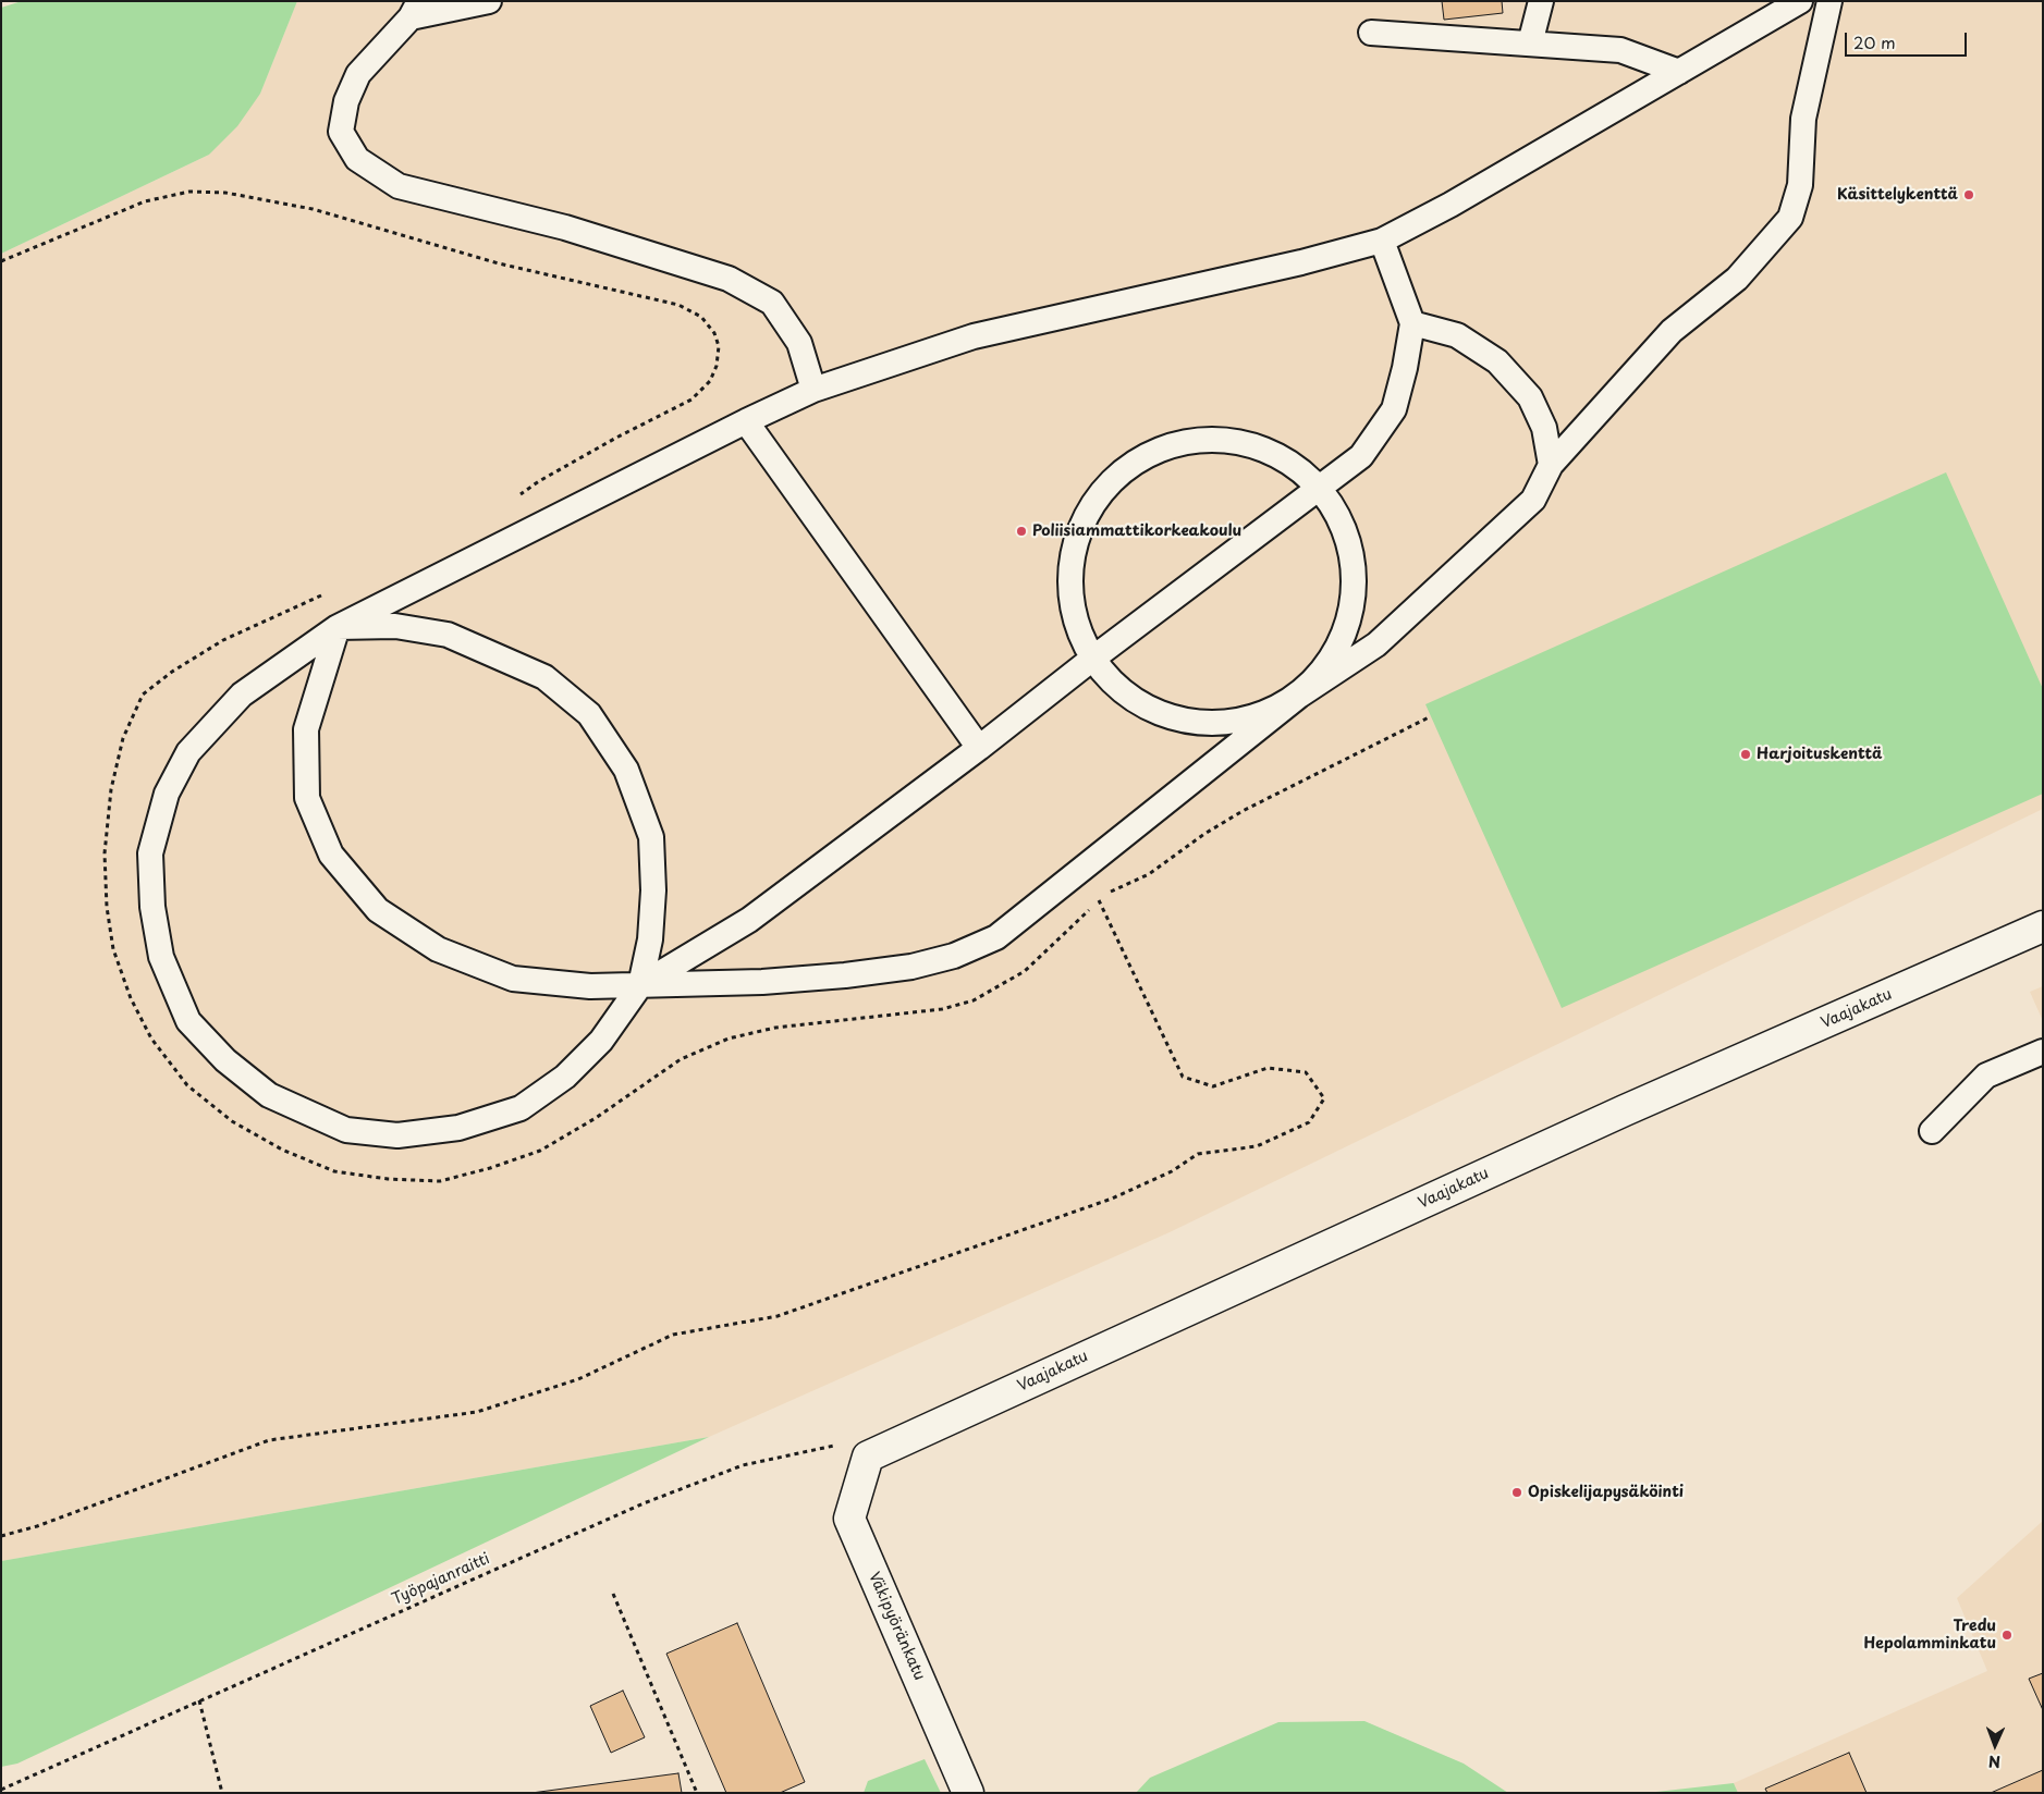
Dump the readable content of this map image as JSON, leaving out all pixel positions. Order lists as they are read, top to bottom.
{
  "streets": {
    "street": ["Vaajakatu", "Väkipyöränkatu"],
    "path": ["Työpajanraitti"]
  },
  "crossings": [
    ["Vaajakatu", "Työpajanraitti"],
    ["Vaajakatu", "Väkipyöränkatu"],
    ["Työpajanraitti", "Väkipyöränkatu"]
  ],
  "places": [
    "Käsittelykenttä",
    "Poliisiammattikorkeakoulu",
    "Harjoituskenttä",
    "Opiskelijapysäköinti",
    "Tredu Hepolamminkatu"
  ],
  "scale_bar": "20 m",
  "north": "bottom"
}
